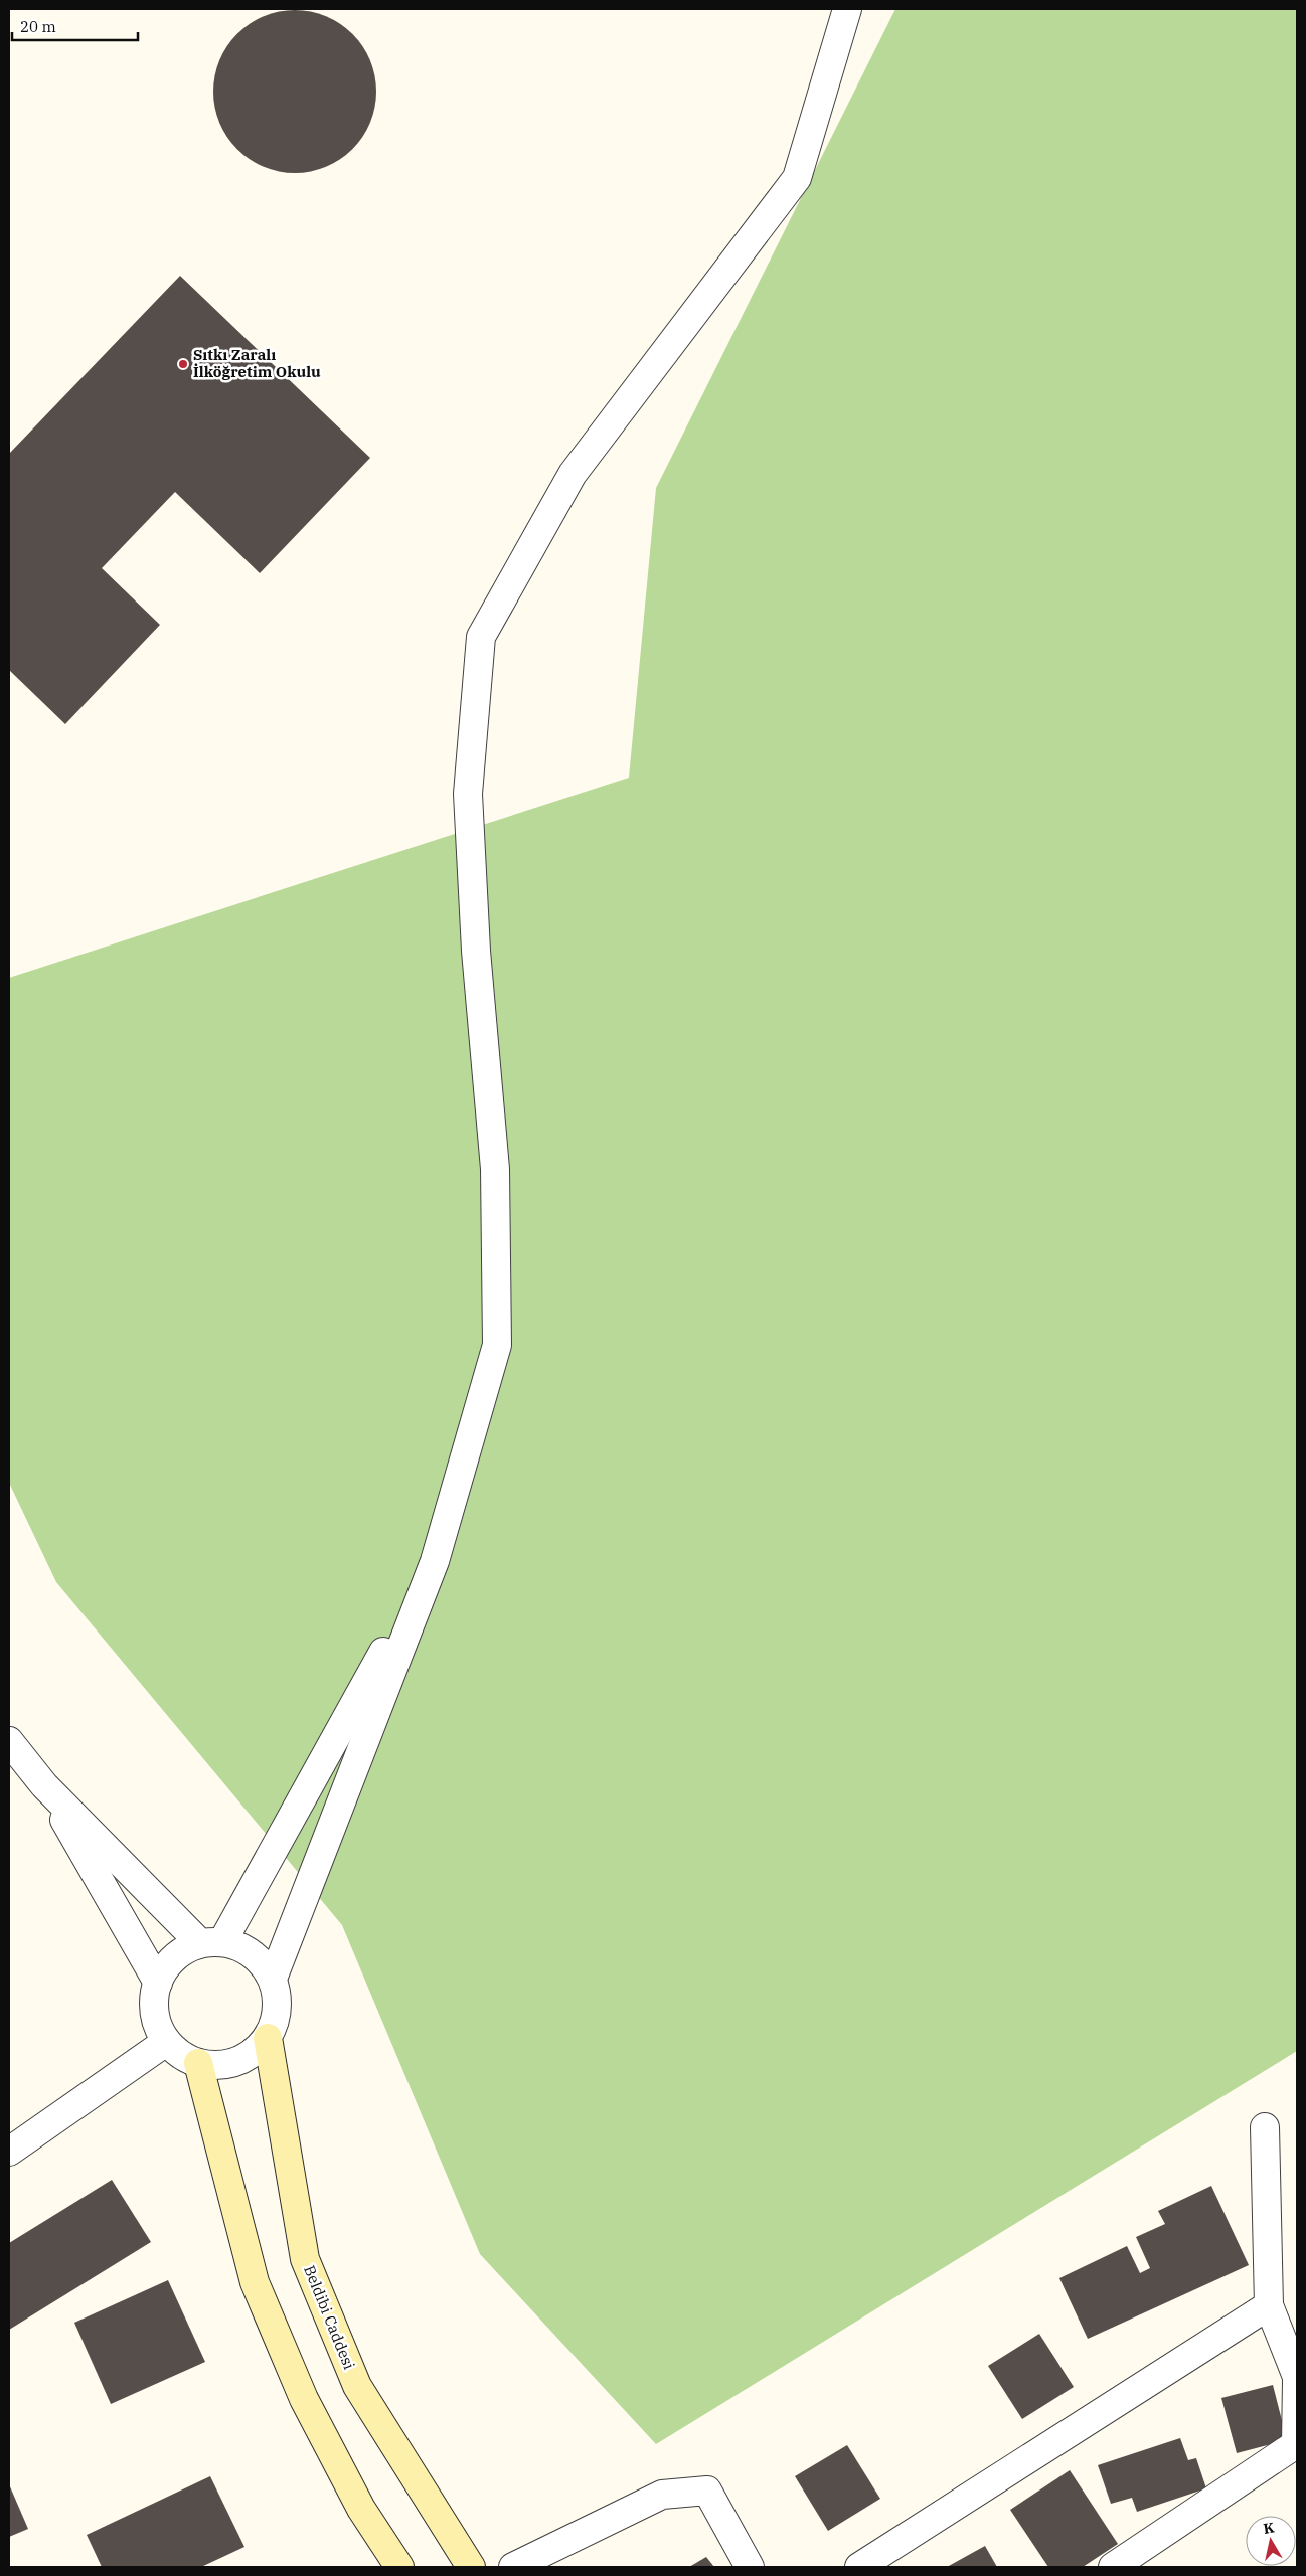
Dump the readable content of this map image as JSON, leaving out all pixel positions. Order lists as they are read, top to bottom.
{
  "streets": {
    "street": ["Beldibi Caddesi"]
  },
  "places": ["Sıtkı Zaralı İlköğretim Okulu"],
  "scale_bar": "20 m",
  "north": "top"
}
